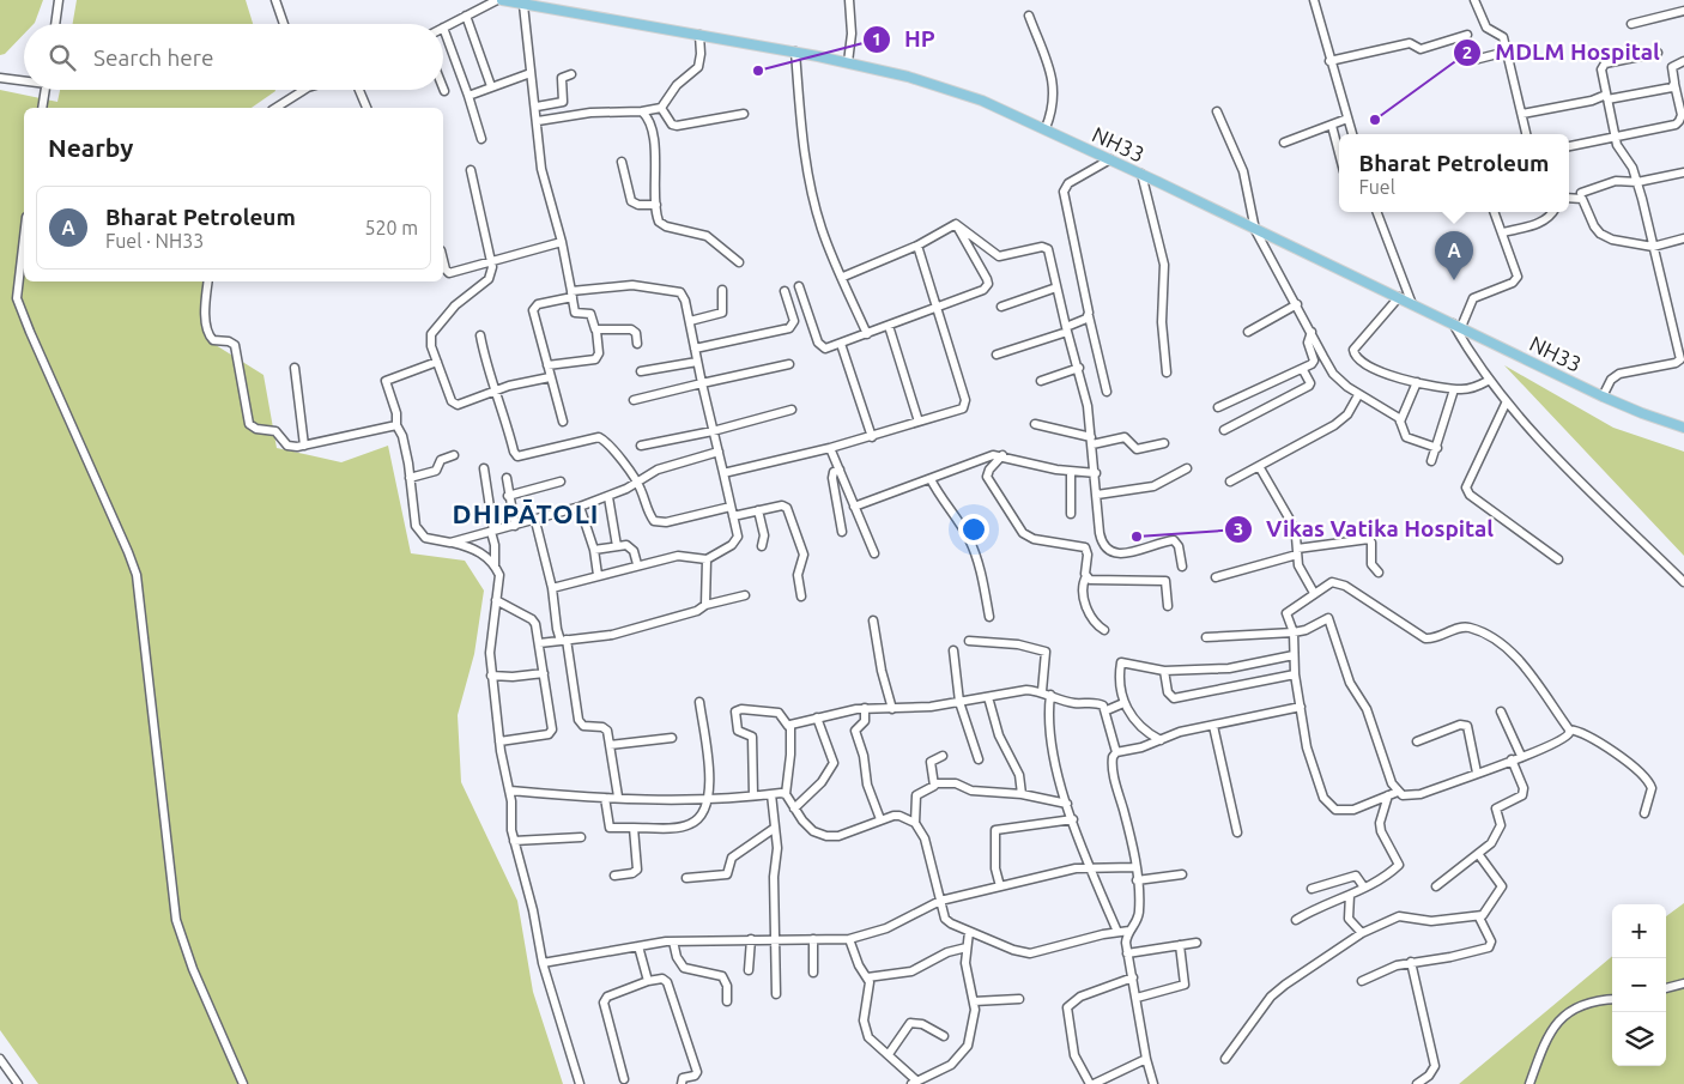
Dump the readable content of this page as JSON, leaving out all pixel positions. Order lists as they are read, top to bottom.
{
  "streets": {
    "main road": ["NH33"]
  },
  "districts": ["DHIPĀTOLI"],
  "places": ["HP", "MDLM Hospital", "Vikas Vatika Hospital"],
  "page": {
    "search": "Search here",
    "heading": "Nearby",
    "popup": ["Bharat Petroleum", "Fuel"],
    "list": [
      {
        "mark": "A",
        "name": "Bharat Petroleum",
        "note": "Fuel · NH33",
        "value": "520 m"
      }
    ],
    "pins": "A",
    "map_buttons": ["+", "−"]
  }
}
